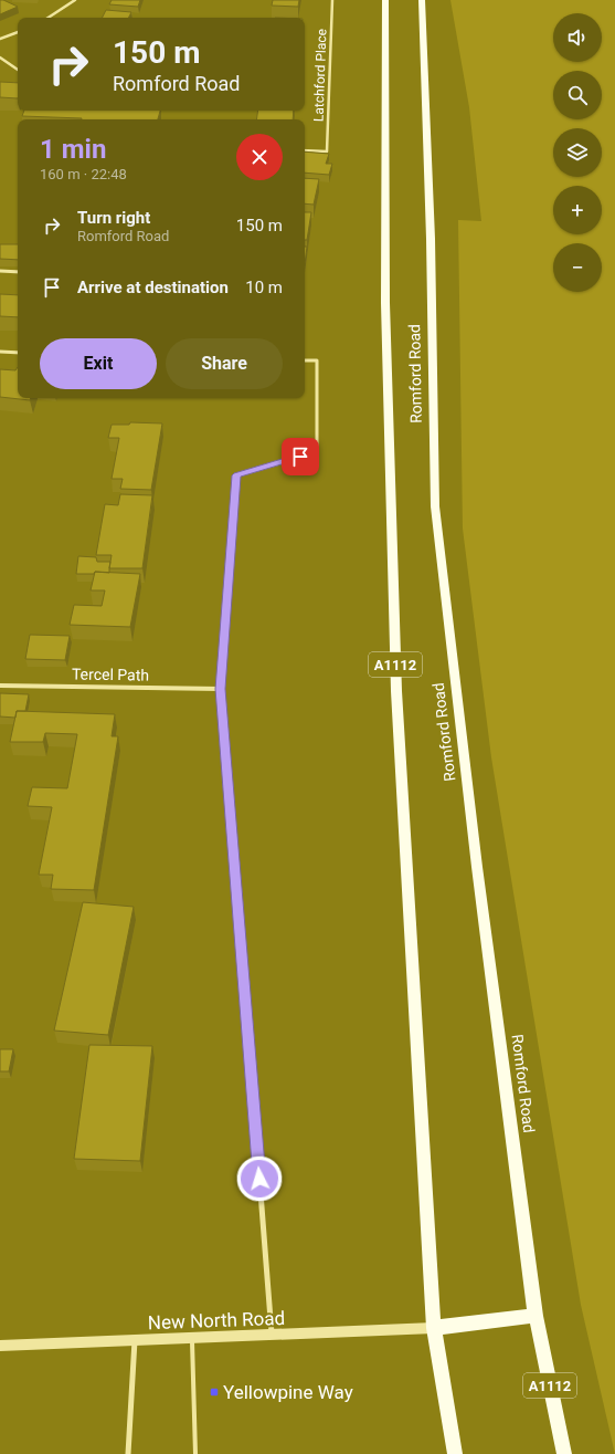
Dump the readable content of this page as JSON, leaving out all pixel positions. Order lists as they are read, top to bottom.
{
  "streets": {
    "main road": ["Romford Road", "A1112"],
    "street": ["Latchford Place", "Tercel Path", "New North Road"]
  },
  "crossings": [
    ["Romford Road", "New North Road"]
  ],
  "places": {
    "transit": ["Yellowpine Way"]
  },
  "page": {
    "map_buttons": ["+", "−"],
    "turn": ["150 m", "Romford Road"],
    "heading": ["1 min", "160 m · 22:48"],
    "list": [
      {
        "name": "Turn right",
        "note": "Romford Road",
        "value": "150 m"
      },
      {
        "name": "Arrive at destination",
        "value": "10 m"
      }
    ],
    "buttons": ["Exit", "Share"]
  }
}
